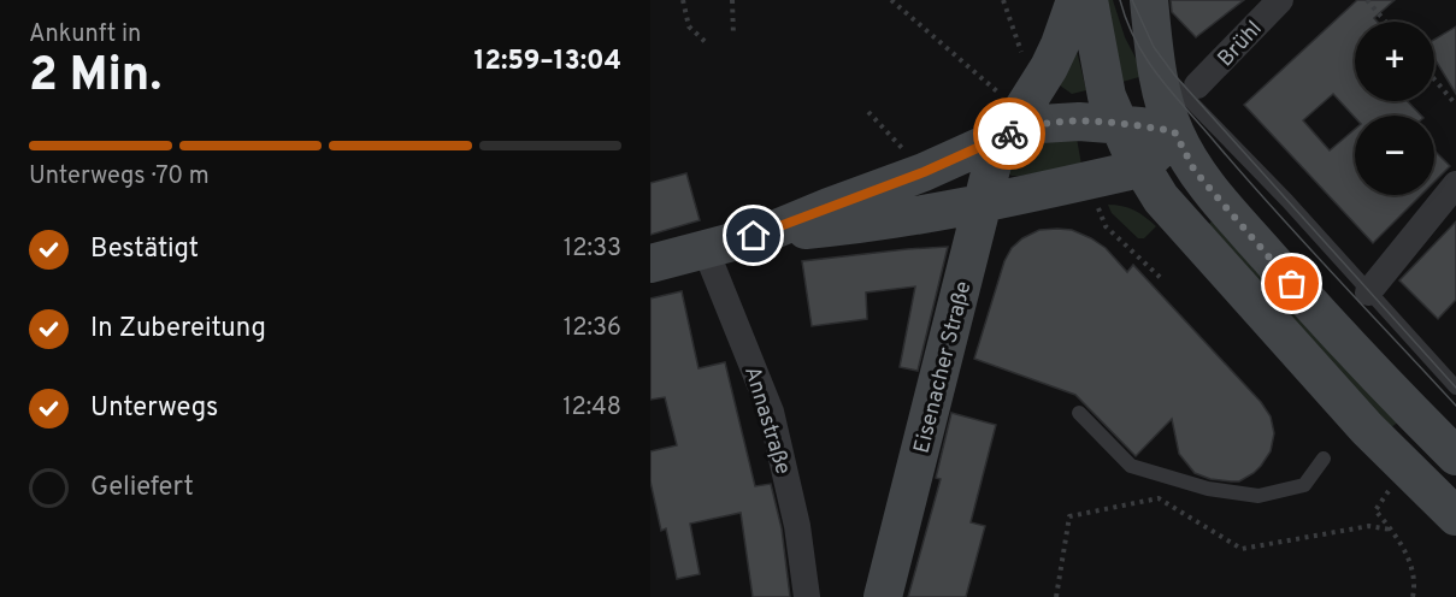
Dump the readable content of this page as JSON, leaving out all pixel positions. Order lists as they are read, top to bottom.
{
  "streets": {
    "main road": ["Eisenacher Straße"],
    "street": ["Brühl", "Annastraße"]
  },
  "page": {
    "heading": ["2 Min.", "Ankunft in", "12:59–13:04"],
    "map_buttons": ["+", "−"],
    "bar": "Unterwegs · 70 m",
    "list": [
      ["Bestätigt", "12:33"],
      ["In Zubereitung", "12:36"],
      ["Unterwegs", "12:48"],
      "Geliefert"
    ]
  }
}
